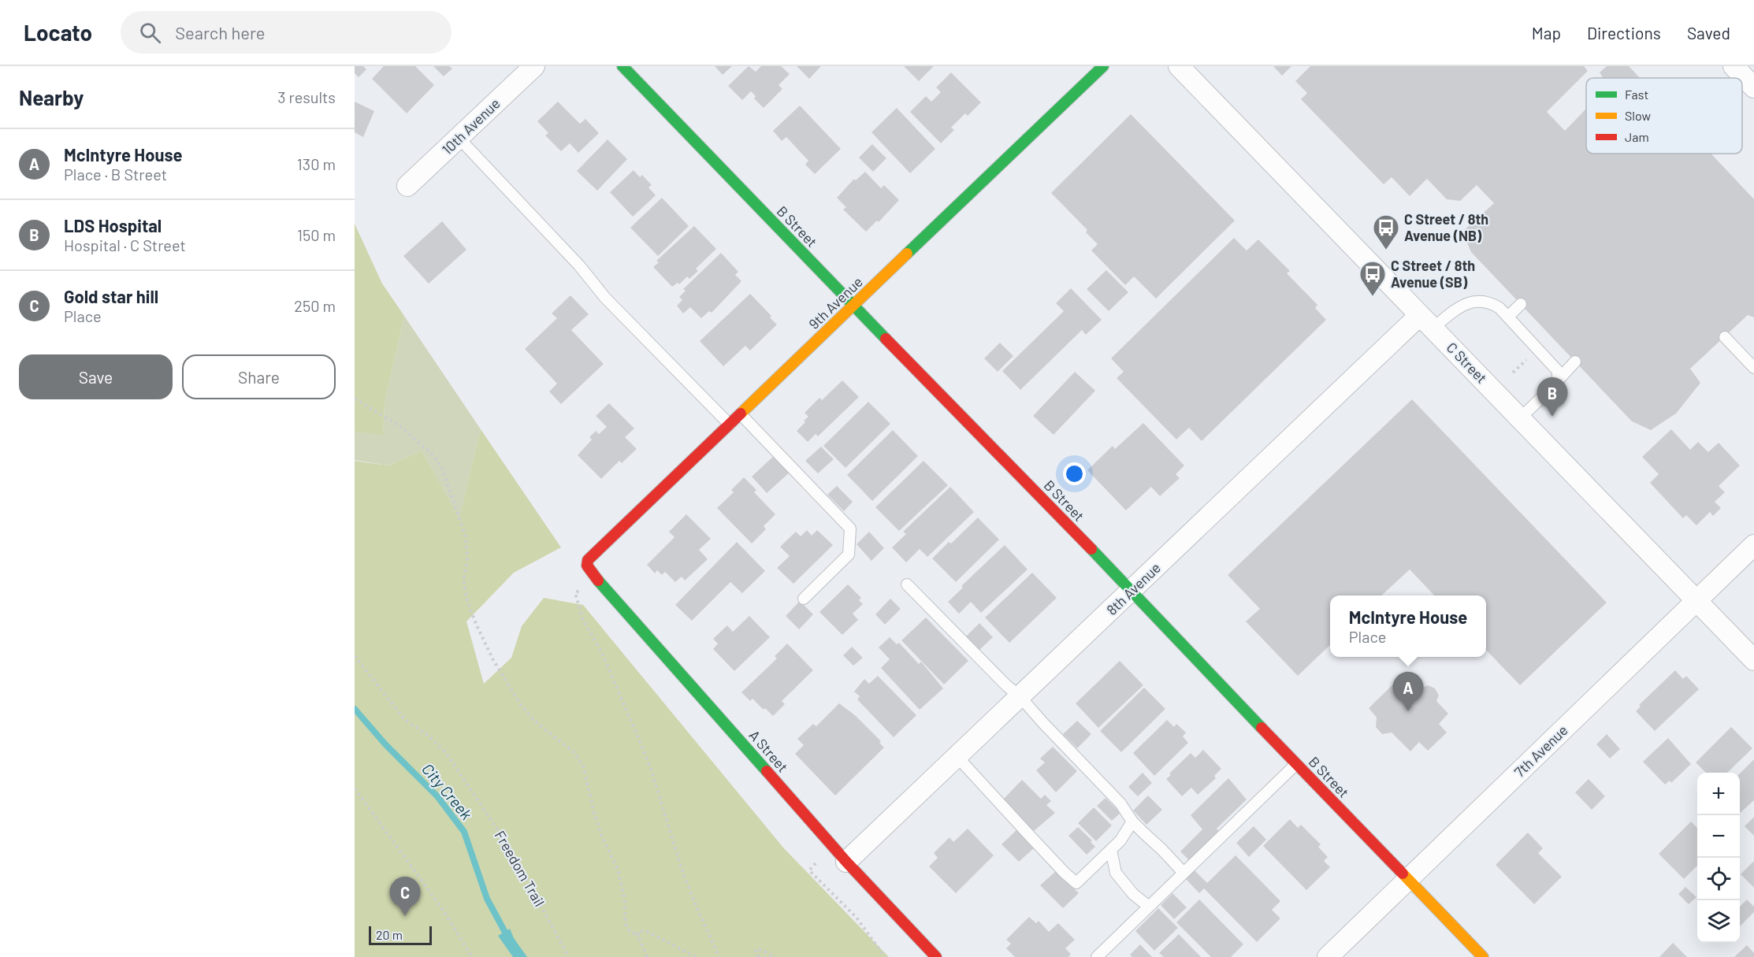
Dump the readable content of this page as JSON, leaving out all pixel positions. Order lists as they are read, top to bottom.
{
  "streets": {
    "street": [
      "10th Avenue",
      "B Street",
      "9th Avenue",
      "C Street",
      "8th Avenue",
      "A Street",
      "7th Avenue"
    ],
    "path": ["Freedom Trail"]
  },
  "crossings": [
    ["B Street", "9th Avenue"],
    ["B Street", "8th Avenue"],
    ["B Street", "7th Avenue"],
    ["9th Avenue", "A Street"],
    ["C Street", "8th Avenue"],
    ["C Street", "7th Avenue"],
    ["8th Avenue", "A Street"]
  ],
  "water": ["City Creek"],
  "places": {
    "bus stop": ["C Street / 8th Avenue (NB)", "C Street / 8th Avenue (SB)"]
  },
  "legend": ["Fast", "Slow", "Jam"],
  "scale_bar": "20 m",
  "page": {
    "header": "Locato",
    "search": "Search here",
    "nav": ["Map", "Directions", "Saved"],
    "heading": ["Nearby", "3 results"],
    "list": [
      {
        "mark": "A",
        "name": "McIntyre House",
        "note": "Place · B Street",
        "value": "130 m"
      },
      {
        "mark": "B",
        "name": "LDS Hospital",
        "note": "Hospital · C Street",
        "value": "150 m"
      },
      {
        "mark": "C",
        "name": "Gold star hill",
        "note": "Place",
        "value": "250 m"
      }
    ],
    "buttons": ["Save", "Share"],
    "pins": ["B", "A", "C"],
    "popup": ["McIntyre House", "Place"],
    "map_buttons": ["+", "−"],
    "scale": "20 m"
  }
}
